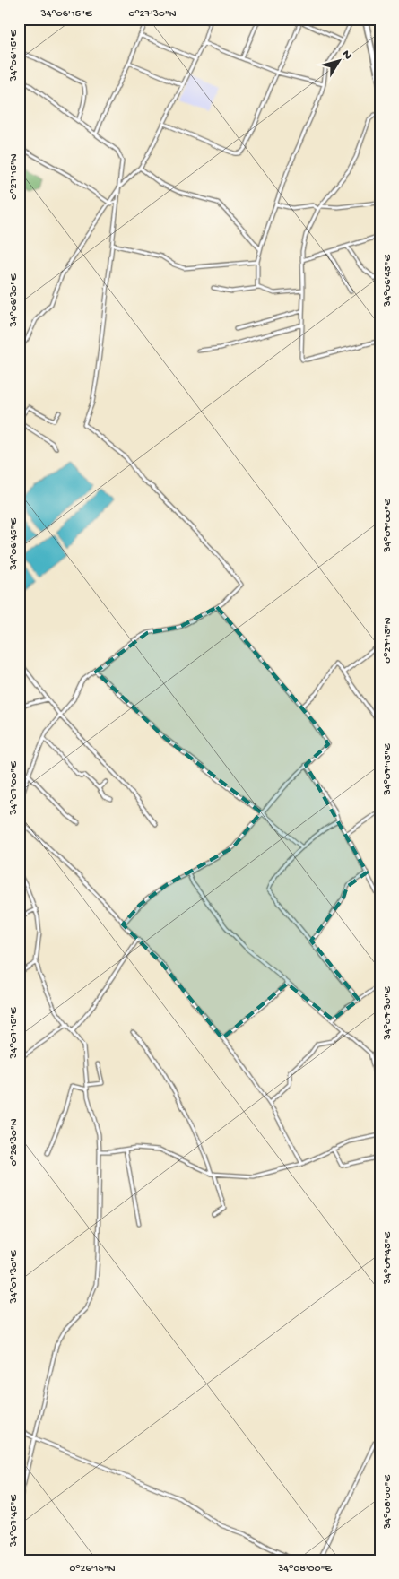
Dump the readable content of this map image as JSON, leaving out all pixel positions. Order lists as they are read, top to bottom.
{
  "north": "top right",
  "coordinates": [
    "34°06'15\"E",
    "0°27'30\"N",
    "0°27'15\"N",
    "34°06'45\"E",
    "34°06'30\"E",
    "34°07'00\"E",
    "34°07'15\"E",
    "34°07'30\"E",
    "0°26'30\"N",
    "34°07'45\"E",
    "34°08'00\"E",
    "0°26'15\"N"
  ]
}
